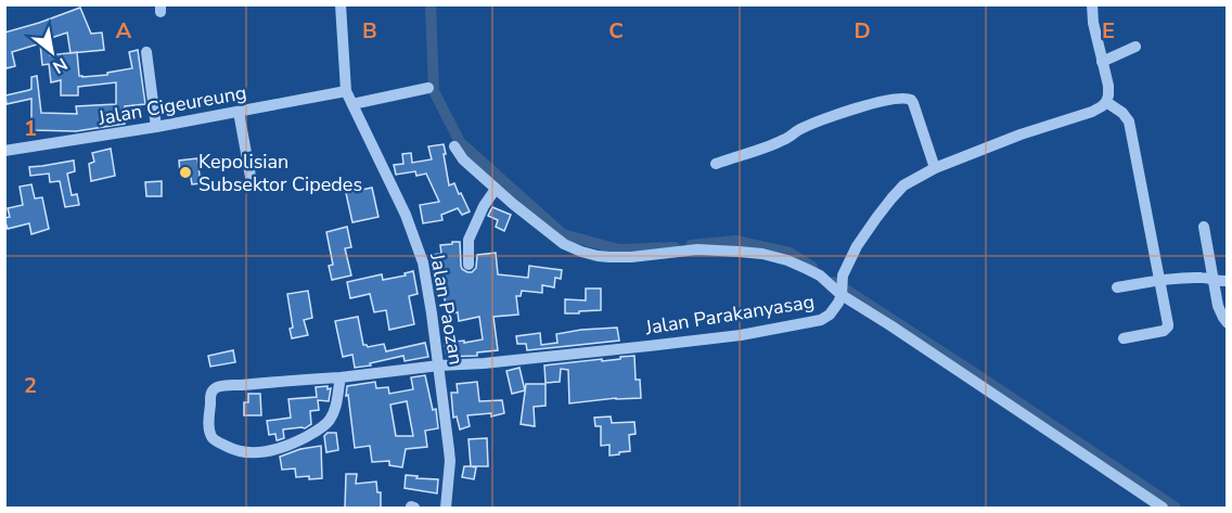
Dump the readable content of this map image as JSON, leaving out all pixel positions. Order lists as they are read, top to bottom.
{
  "streets": {
    "street": ["Jalan Cigeureung", "Jalan Paozan", "Jalan Parakanyasag"]
  },
  "crossings": [
    ["Jalan Cigeureung", "Jalan Paozan"],
    ["Jalan Paozan", "Jalan Parakanyasag"]
  ],
  "places": ["Kepolisian Subsektor Cipedes"],
  "north": "bottom right",
  "grid": {
    "columns": [
      "A",
      "B",
      "C",
      "D",
      "E"
    ],
    "rows": ["1", "2"]
  }
}
